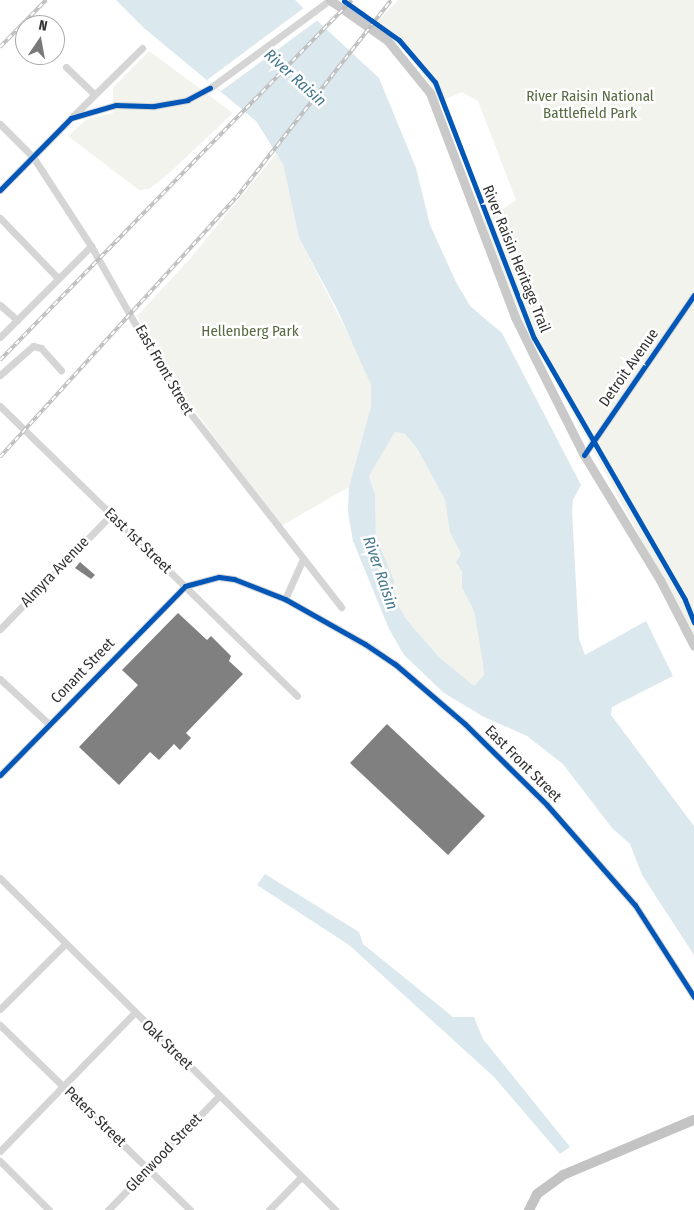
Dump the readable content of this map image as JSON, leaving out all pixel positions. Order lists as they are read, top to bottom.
{
  "streets": {
    "street": [
      "Detroit Avenue",
      "East Front Street",
      "East 1st Street",
      "Almyra Avenue",
      "Conant Street",
      "Oak Street",
      "Peters Street",
      "Glenwood Street"
    ],
    "cycle path": ["River Raisin Heritage Trail"]
  },
  "crossings": [
    ["East Front Street", "East 1st Street"],
    ["East Front Street", "Conant Street"],
    ["East 1st Street", "Almyra Avenue"],
    ["East 1st Street", "Conant Street"],
    ["Oak Street", "Glenwood Street"],
    ["Peters Street", "Glenwood Street"]
  ],
  "water": ["River Raisin"],
  "parks": ["River Raisin National Battlefield Park", "Hellenberg Park"],
  "north": "top"
}
